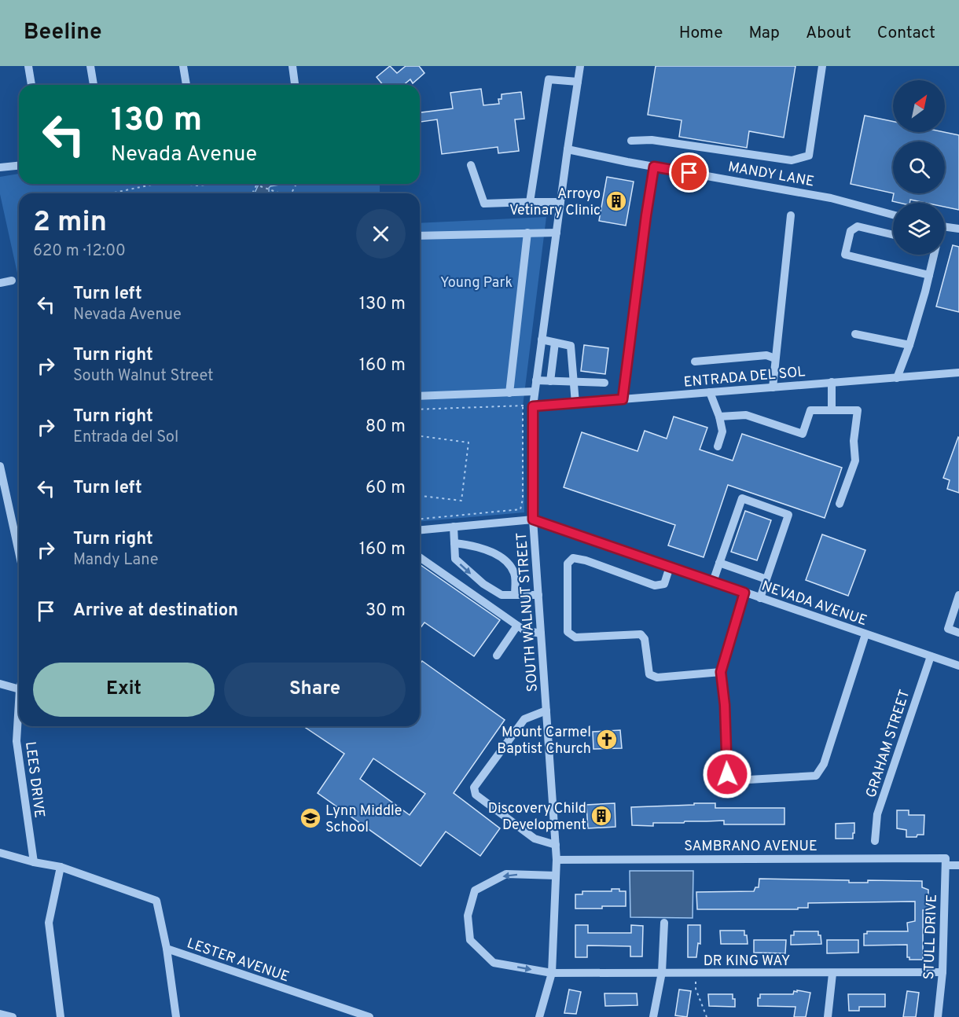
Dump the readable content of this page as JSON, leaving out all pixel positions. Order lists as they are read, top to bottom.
{
  "streets": {
    "street": [
      "MANDY LANE",
      "ENTRADA DEL SOL",
      "NEVADA AVENUE",
      "SOUTH WALNUT STREET",
      "GRAHAM STREET",
      "LEES DRIVE",
      "SAMBRANO AVENUE",
      "STULL DRIVE",
      "LESTER AVENUE",
      "DR KING WAY"
    ]
  },
  "crossings": [
    ["MANDY LANE", "SOUTH WALNUT STREET"],
    ["ENTRADA DEL SOL", "SOUTH WALNUT STREET"],
    ["NEVADA AVENUE", "SOUTH WALNUT STREET"],
    ["NEVADA AVENUE", "GRAHAM STREET"],
    ["SOUTH WALNUT STREET", "SAMBRANO AVENUE"],
    ["SOUTH WALNUT STREET", "DR KING WAY"],
    ["LEES DRIVE", "LESTER AVENUE"],
    ["SAMBRANO AVENUE", "STULL DRIVE"],
    ["STULL DRIVE", "DR KING WAY"]
  ],
  "parks": ["Young Park"],
  "places": {
    "building": ["Arroyo Vetinary Clinic", "Discovery Child Development"],
    "church": ["Mount Carmel Baptist Church"],
    "school or university": ["Lynn Middle School"]
  },
  "north": "top right",
  "page": {
    "header": "Beeline",
    "nav": [
      "Home",
      "Map",
      "About",
      "Contact"
    ],
    "turn": ["130 m", "Nevada Avenue"],
    "heading": ["2 min", "620 m · 12:00"],
    "list": [
      {
        "name": "Turn left",
        "note": "Nevada Avenue",
        "value": "130 m"
      },
      {
        "name": "Turn right",
        "note": "South Walnut Street",
        "value": "160 m"
      },
      {
        "name": "Turn right",
        "note": "Entrada del Sol",
        "value": "80 m"
      },
      {
        "name": "Turn left",
        "value": "60 m"
      },
      {
        "name": "Turn right",
        "note": "Mandy Lane",
        "value": "160 m"
      },
      {
        "name": "Arrive at destination",
        "value": "30 m"
      }
    ],
    "buttons": ["Exit", "Share"]
  }
}
